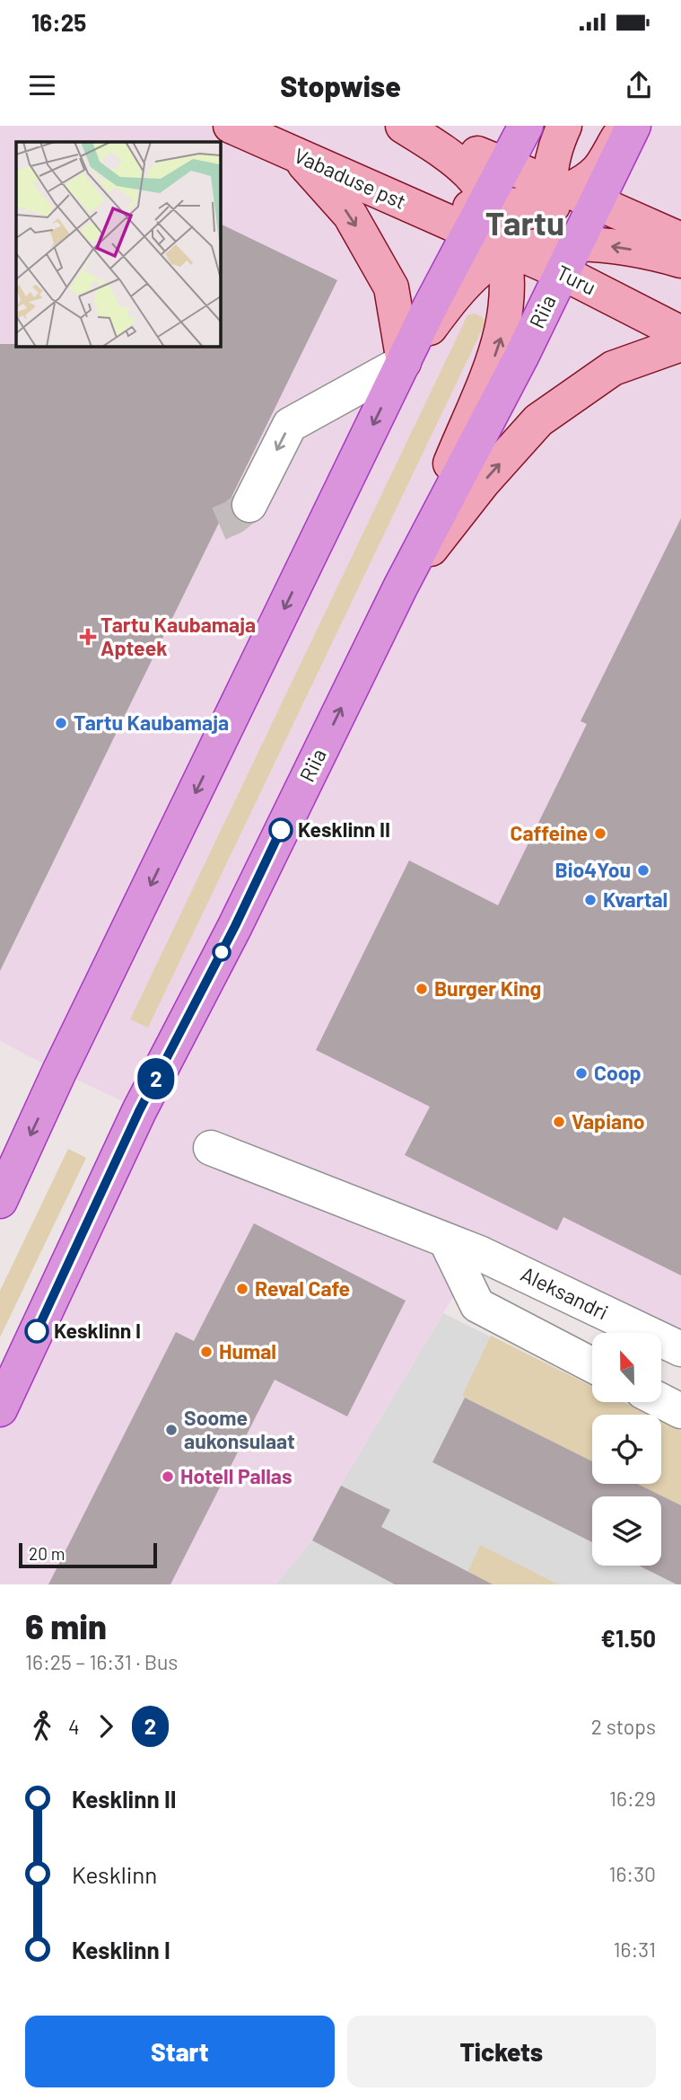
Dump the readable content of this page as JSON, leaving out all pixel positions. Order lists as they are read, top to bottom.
{
  "streets": {
    "highway": ["Riia"],
    "main road": ["Vabaduse pst", "Turu"],
    "street": ["Aleksandri"]
  },
  "crossings": [
    ["Vabaduse pst", "Turu"],
    ["Turu", "Riia"]
  ],
  "districts": ["Tartu"],
  "places": {
    "health": ["Tartu Kaubamaja Apteek"],
    "other": [
      "Tartu Kaubamaja",
      "Kesklinn II",
      "Caffeine",
      "Bio4You",
      "Kvartal",
      "Burger King",
      "Coop",
      "Vapiano",
      "Reval Cafe",
      "Kesklinn I",
      "Humal",
      "Soome aukonsulaat",
      "Hotell Pallas"
    ]
  },
  "lines": ["bus line 2"],
  "scale_bar": "20 m",
  "north": "top",
  "page": {
    "status": "16:25",
    "header": "Stopwise",
    "on_map": "2",
    "scale": "20 m",
    "heading": ["6 min", "16:25 – 16:31 · Bus", "€1.50"],
    "legs": ["4", "2", "2 stops"],
    "list": [
      {
        "name": "Kesklinn II",
        "value": "16:29"
      },
      {
        "name": "Kesklinn",
        "value": "16:30"
      },
      {
        "name": "Kesklinn I",
        "value": "16:31"
      }
    ],
    "buttons": ["Start", "Tickets"]
  }
}
